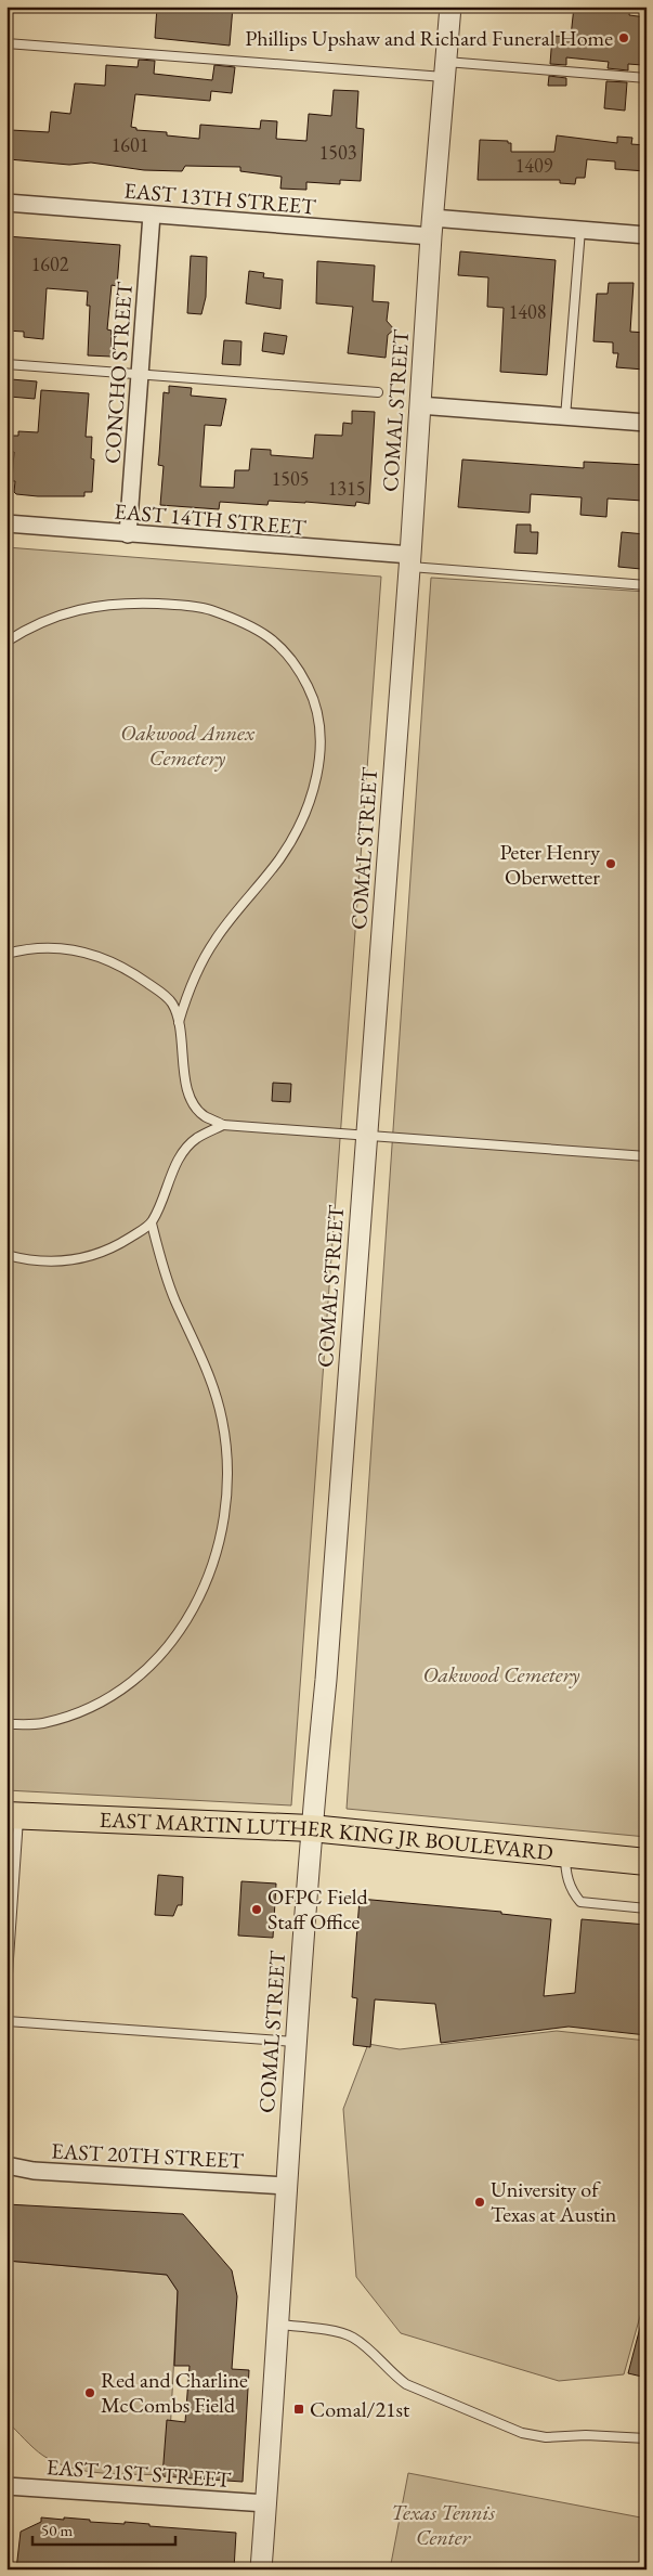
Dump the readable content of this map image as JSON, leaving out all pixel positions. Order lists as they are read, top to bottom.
{
  "streets": {
    "main road": ["EAST MARTIN LUTHER KING JR BOULEVARD"],
    "street": [
      "EAST 13TH STREET",
      "CONCHO STREET",
      "COMAL STREET",
      "EAST 14TH STREET",
      "EAST 20TH STREET",
      "EAST 21ST STREET"
    ]
  },
  "crossings": [
    ["EAST 13TH STREET", "CONCHO STREET"],
    ["EAST 13TH STREET", "COMAL STREET"],
    ["CONCHO STREET", "EAST 14TH STREET"],
    ["COMAL STREET", "EAST 14TH STREET"],
    ["COMAL STREET", "EAST MARTIN LUTHER KING JR BOULEVARD"],
    ["COMAL STREET", "EAST 20TH STREET"],
    ["COMAL STREET", "EAST 21ST STREET"]
  ],
  "parks": ["Oakwood Annex Cemetery", "Oakwood Cemetery", "Texas Tennis Center"],
  "places": {
    "other": [
      "Phillips Upshaw and Richard Funeral Home",
      "Peter Henry Oberwetter",
      "OFPC Field Staff Office",
      "University of Texas at Austin",
      "Red and Charline McCombs Field"
    ],
    "transit": ["Comal/21st"]
  },
  "house_numbers": [
    "1601",
    "1503",
    "1409",
    "1602",
    "1408",
    "1505",
    "1315"
  ],
  "scale_bar": "50 m"
}
